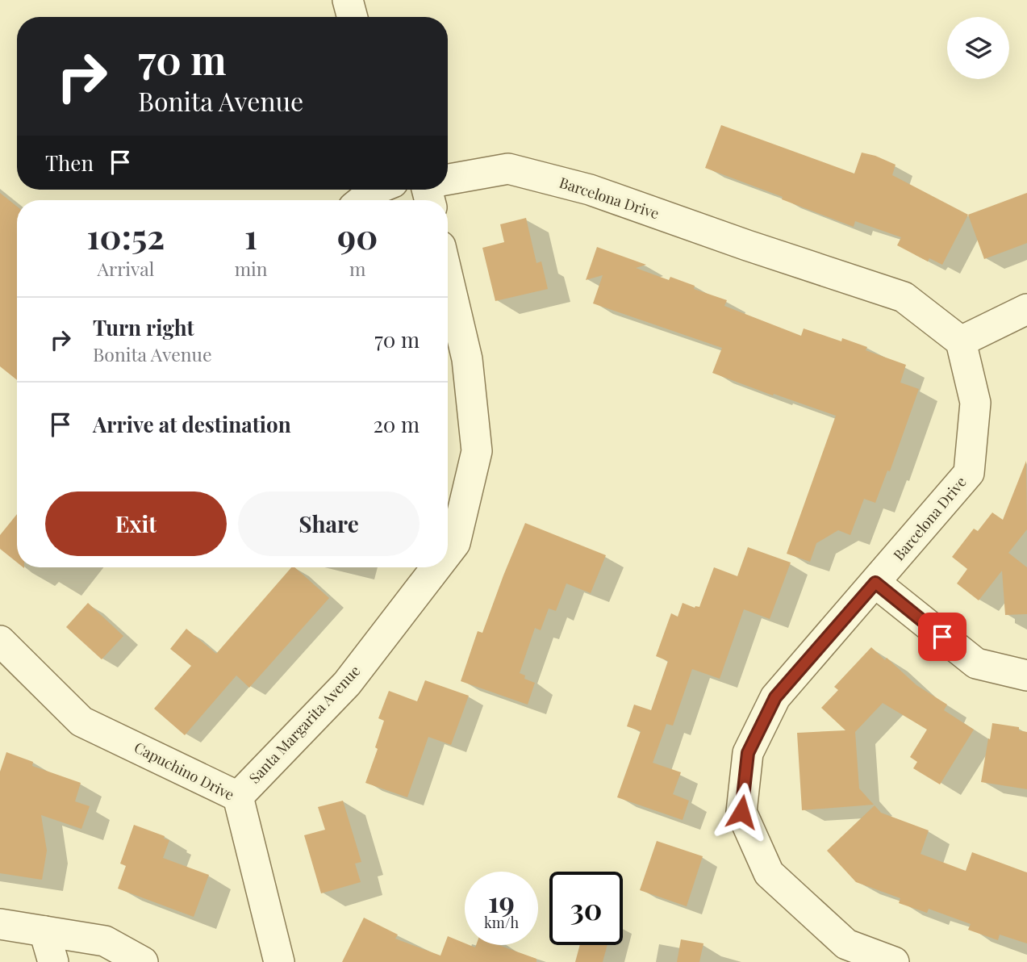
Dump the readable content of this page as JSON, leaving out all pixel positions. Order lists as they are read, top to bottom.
{
  "streets": {
    "street": ["Barcelona Drive", "Santa Margarita Avenue", "Capuchino Drive"]
  },
  "crossings": [
    ["Santa Margarita Avenue", "Capuchino Drive"]
  ],
  "page": {
    "turn": ["70 m", "Bonita Avenue"],
    "then": "Then",
    "eta": [
      "10:52",
      "Arrival",
      "1",
      "min",
      "90",
      "m"
    ],
    "list": [
      {
        "name": "Turn right",
        "note": "Bonita Avenue",
        "value": "70 m"
      },
      {
        "name": "Arrive at destination",
        "value": "20 m"
      }
    ],
    "buttons": ["Exit", "Share"],
    "speed": "19 km/h",
    "limit": "30"
  }
}
